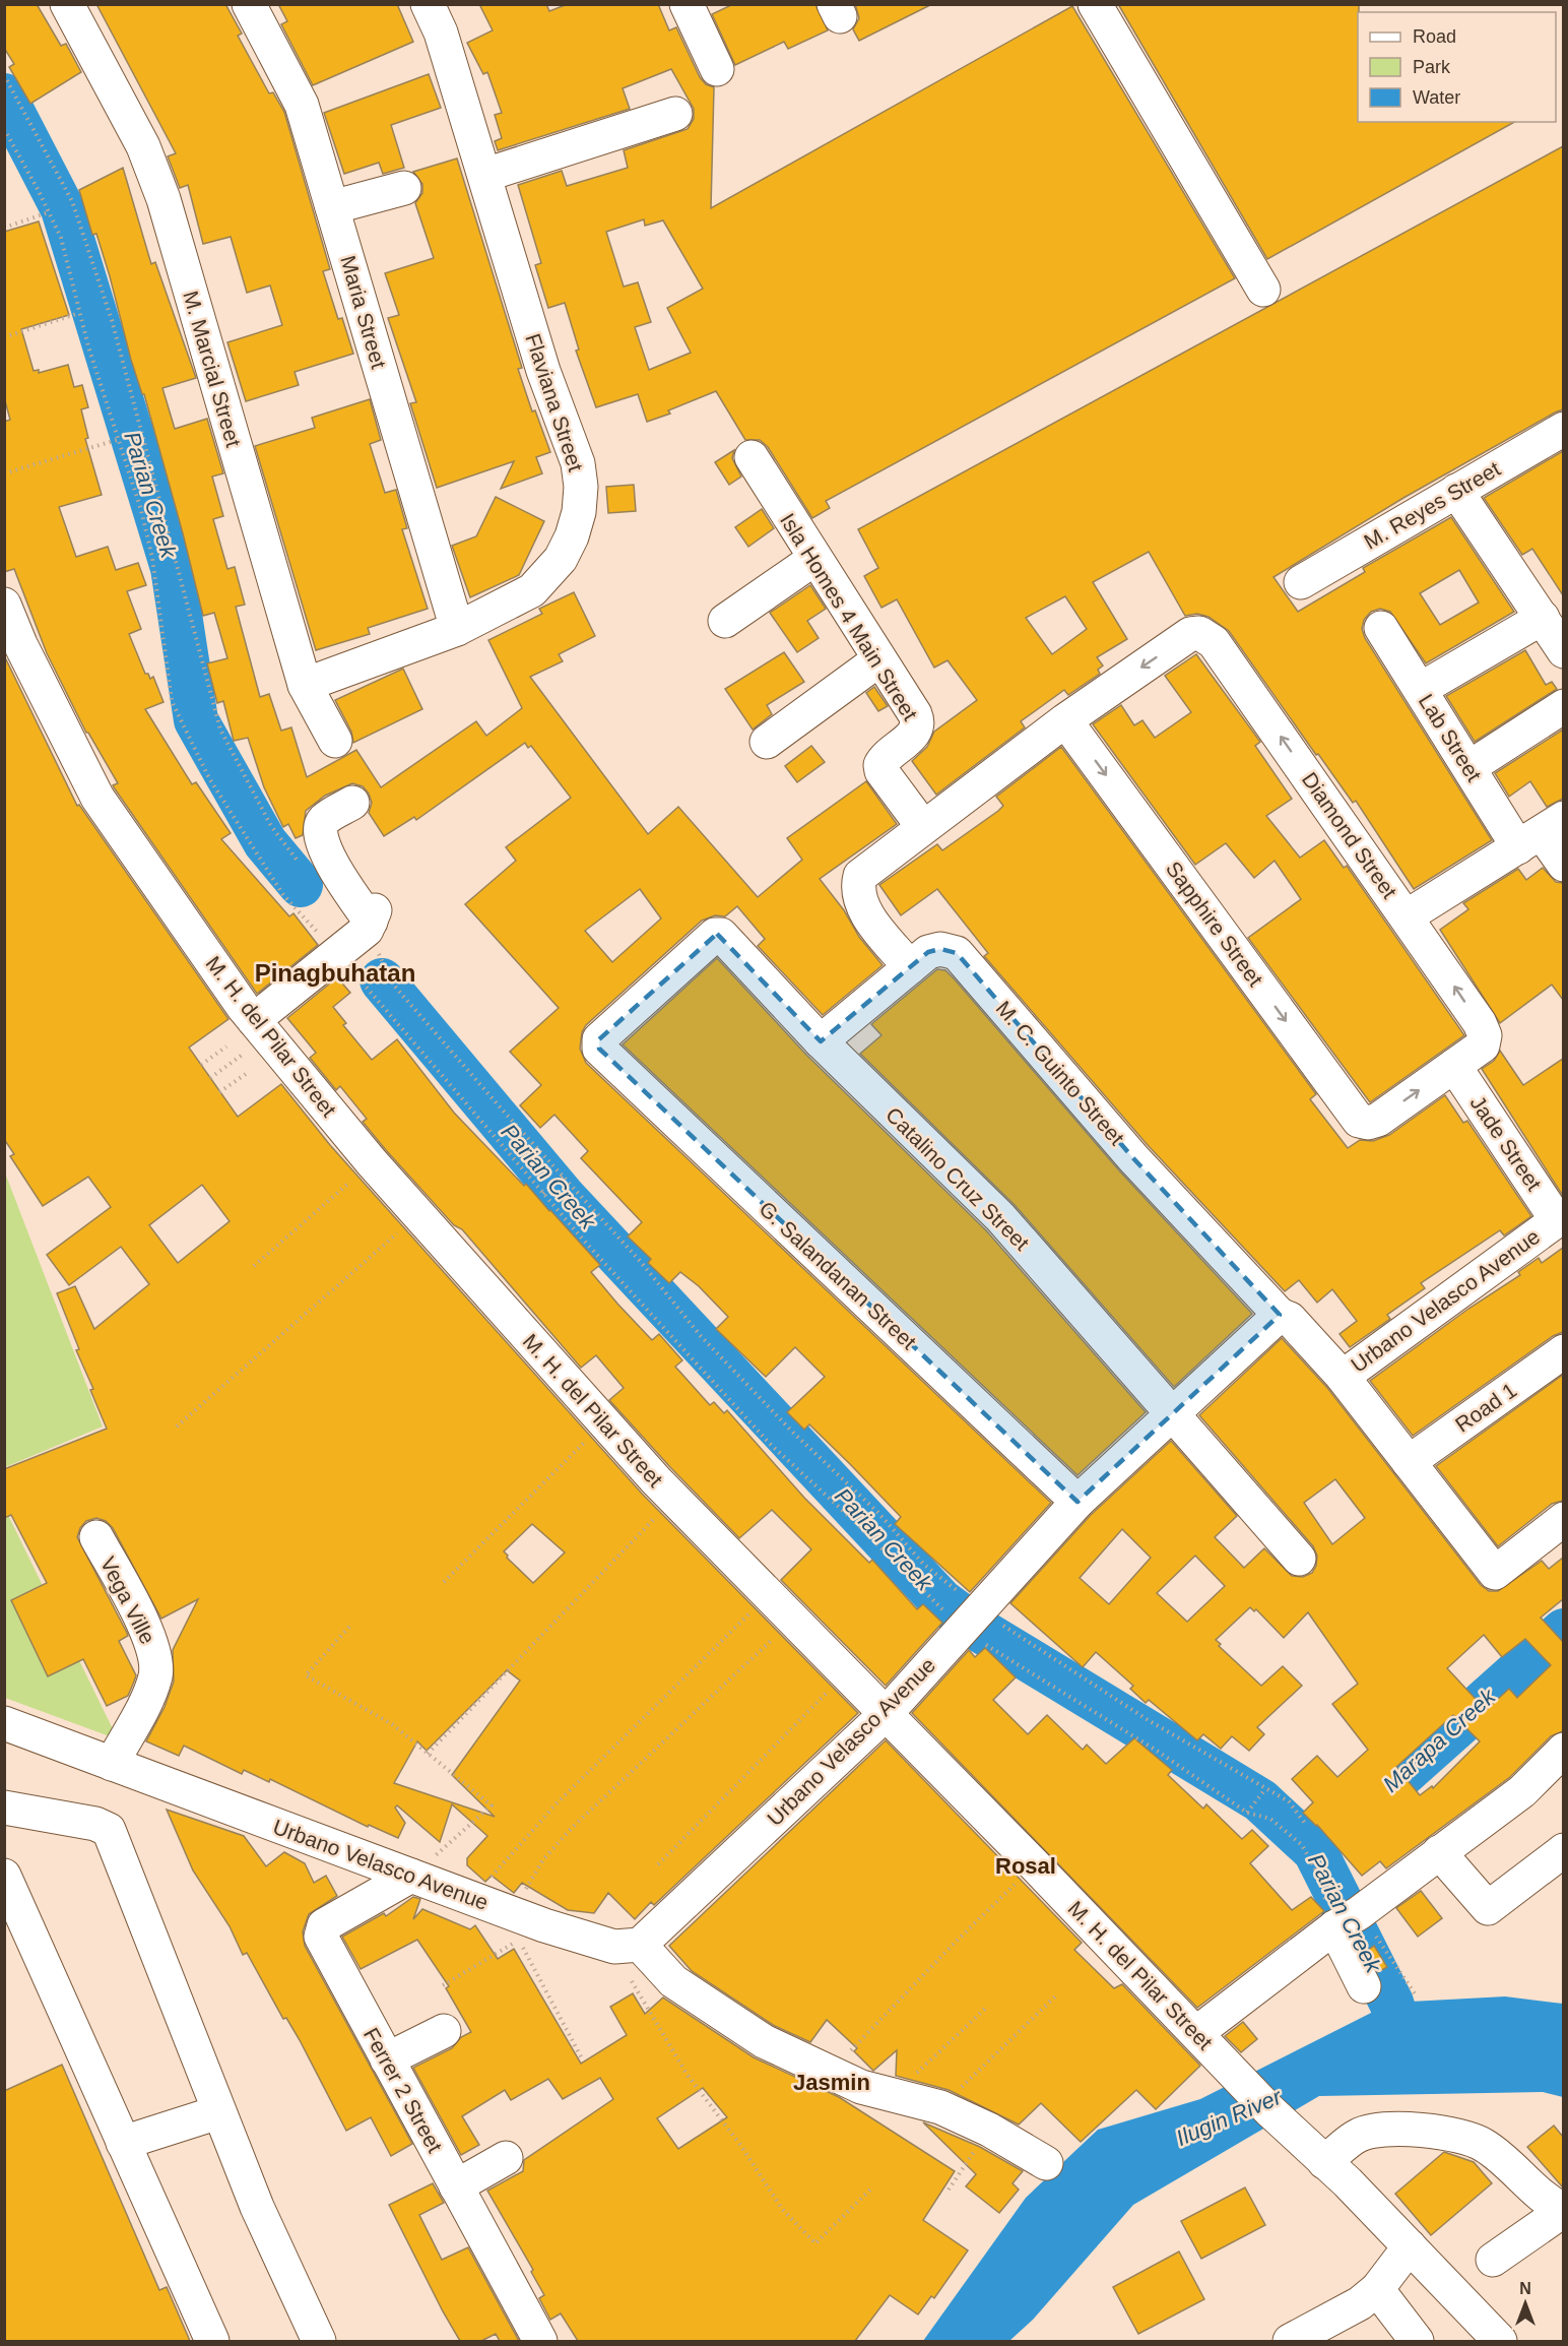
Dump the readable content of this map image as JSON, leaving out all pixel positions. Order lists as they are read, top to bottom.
{
  "streets": {
    "street": [
      "Maria Street",
      "M. Marcial Street",
      "Flaviana Street",
      "M. Reyes Street",
      "Isla Homes 4 Main Street",
      "Lab Street",
      "Diamond Street",
      "Sapphire Street",
      "M. H. del Pilar Street",
      "M. C. Guinto Street",
      "Jade Street",
      "Catalino Cruz Street",
      "G. Salandanan Street",
      "Urbano Velasco Avenue",
      "Road 1",
      "Vega Ville",
      "Ferrer 2 Street"
    ]
  },
  "crossings": [
    ["Maria Street", "Flaviana Street"],
    ["M. Marcial Street", "Flaviana Street"],
    ["Diamond Street", "Sapphire Street"],
    ["Diamond Street", "Jade Street"],
    ["Sapphire Street", "Jade Street"],
    ["M. H. del Pilar Street", "Urbano Velasco Avenue"],
    ["M. C. Guinto Street", "Catalino Cruz Street"],
    ["M. C. Guinto Street", "Urbano Velasco Avenue"],
    ["Jade Street", "Urbano Velasco Avenue"],
    ["Catalino Cruz Street", "G. Salandanan Street"],
    ["Catalino Cruz Street", "Urbano Velasco Avenue"],
    ["G. Salandanan Street", "Urbano Velasco Avenue"],
    ["Urbano Velasco Avenue", "Vega Ville"],
    ["Urbano Velasco Avenue", "Ferrer 2 Street"]
  ],
  "one_way": ["Sapphire Street"],
  "districts": ["Pinagbuhatan", "Rosal", "Jasmin"],
  "water": ["Parian Creek", "Marapa Creek", "Ilugin River"],
  "legend": ["Road", "Park", "Water"],
  "north": "top"
}
